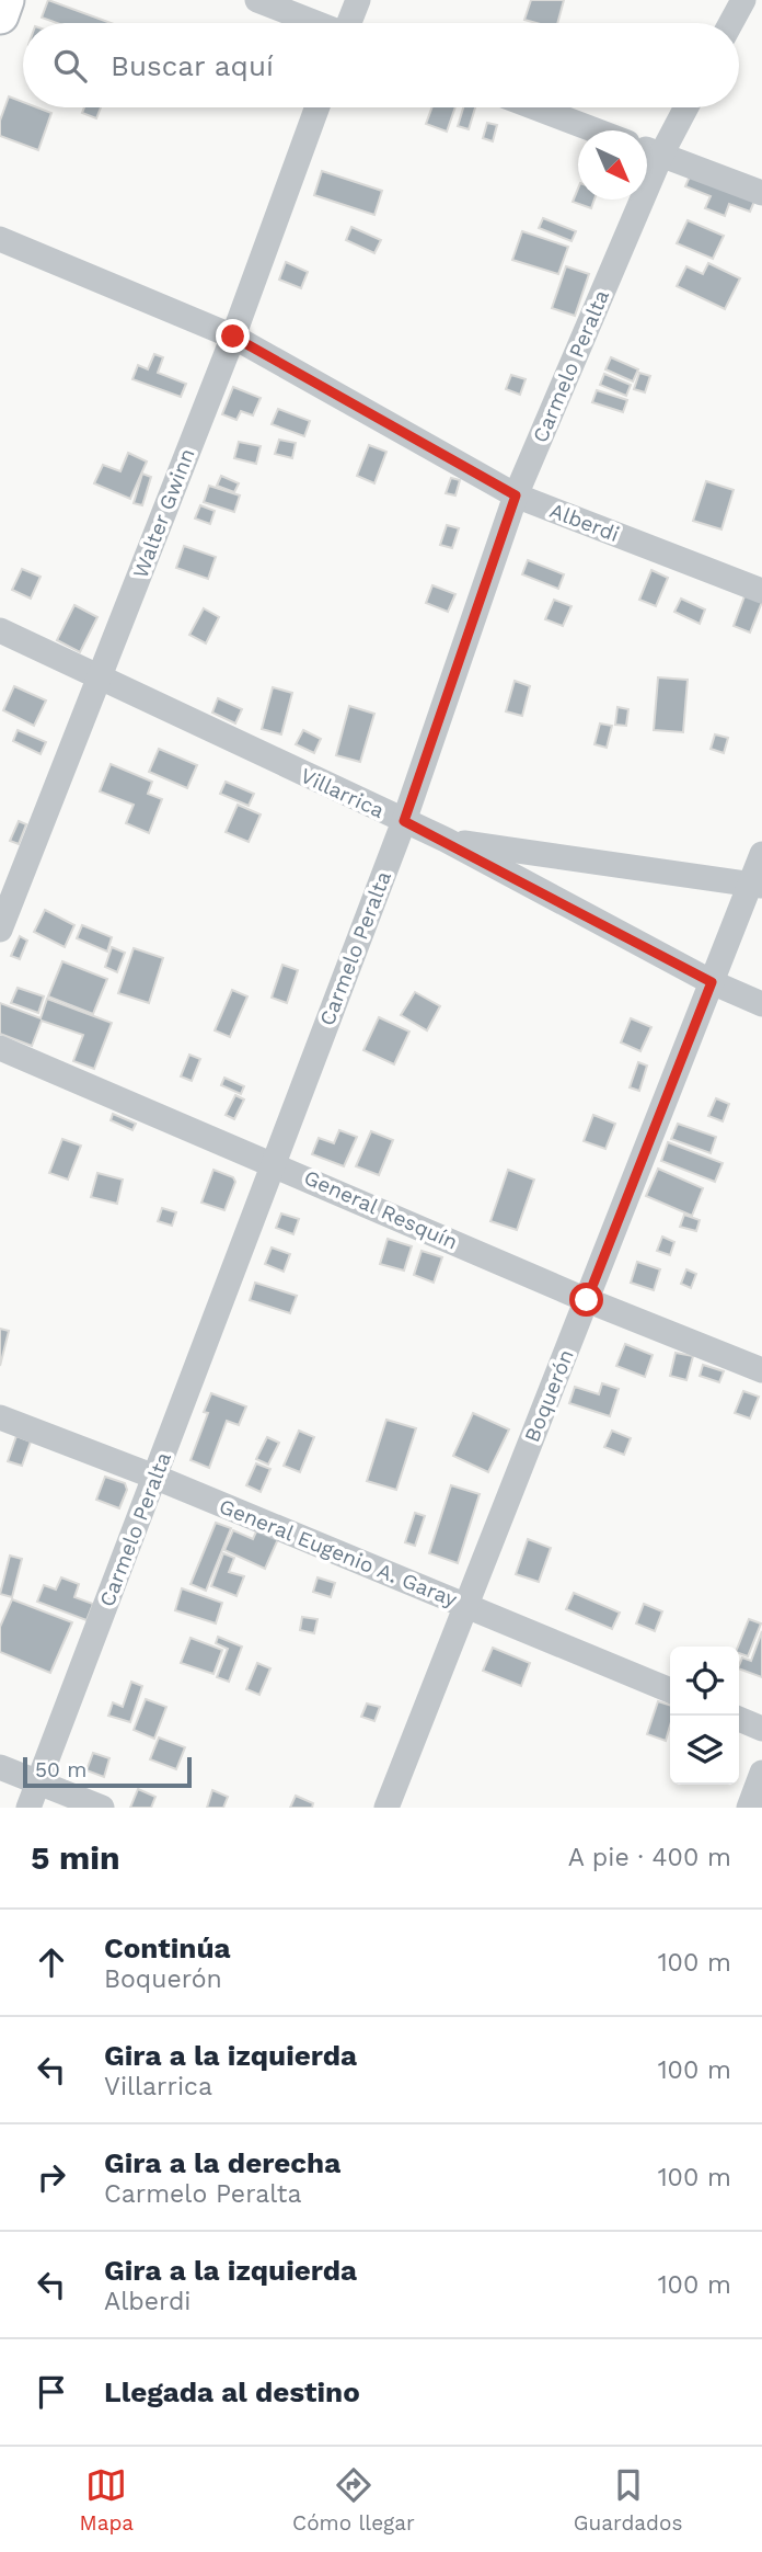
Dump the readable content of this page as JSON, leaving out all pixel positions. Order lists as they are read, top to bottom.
{
  "streets": {
    "street": [
      "Carmelo Peralta",
      "Walter Gwinn",
      "Alberdi",
      "Villarrica",
      "General Resquín",
      "Boquerón",
      "General Eugenio A. Garay"
    ]
  },
  "crossings": [
    ["Carmelo Peralta", "Alberdi"],
    ["Carmelo Peralta", "Villarrica"],
    ["Carmelo Peralta", "General Resquín"],
    ["Carmelo Peralta", "General Eugenio A. Garay"],
    ["Walter Gwinn", "Alberdi"],
    ["Walter Gwinn", "Villarrica"],
    ["Villarrica", "Boquerón"],
    ["General Resquín", "Boquerón"],
    ["Boquerón", "General Eugenio A. Garay"]
  ],
  "scale_bar": "50 m",
  "north": "bottom right",
  "page": {
    "search": "Buscar aquí",
    "scale": "50 m",
    "heading": ["5 min", "A pie · 400 m"],
    "list": [
      ["Continúa", "Boquerón", "100 m"],
      ["Gira a la izquierda", "Villarrica", "100 m"],
      ["Gira a la derecha", "Carmelo Peralta", "100 m"],
      ["Gira a la izquierda", "Alberdi", "100 m"],
      "Llegada al destino"
    ],
    "nav": ["Mapa", "Cómo llegar", "Guardados"]
  }
}
